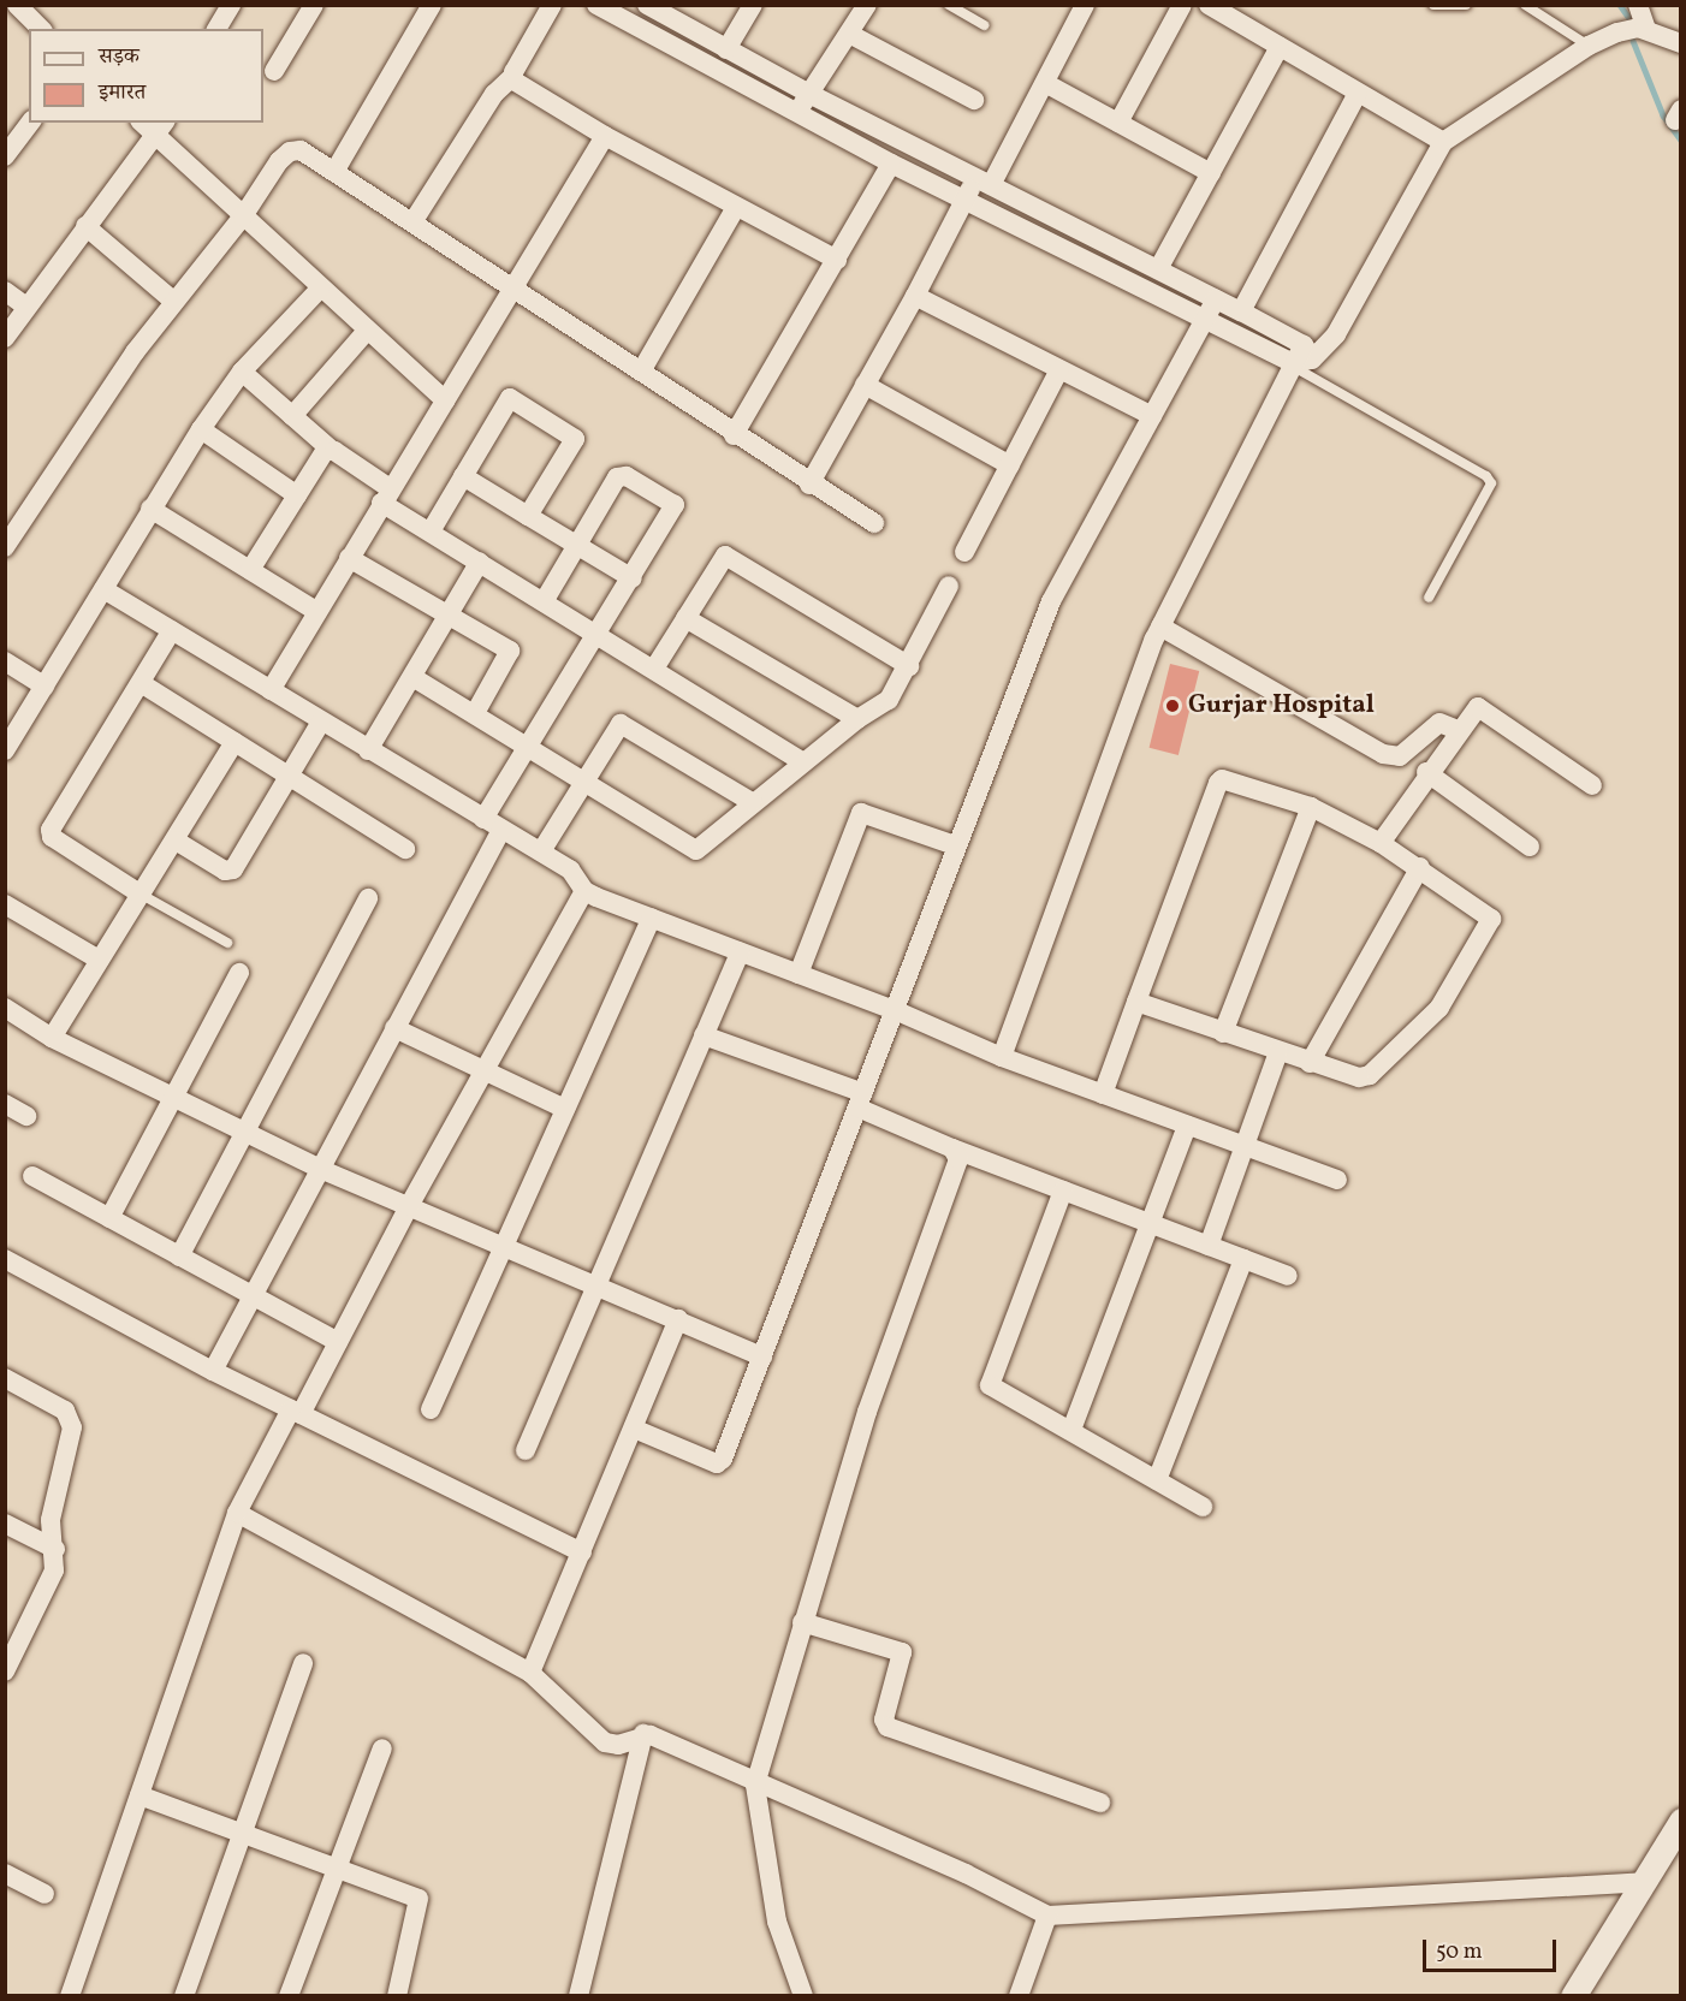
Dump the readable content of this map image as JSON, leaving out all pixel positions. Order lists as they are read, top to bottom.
{
  "places": ["Gurjar Hospital"],
  "legend": ["सड़क", "इमारत"],
  "scale_bar": "50 m"
}
